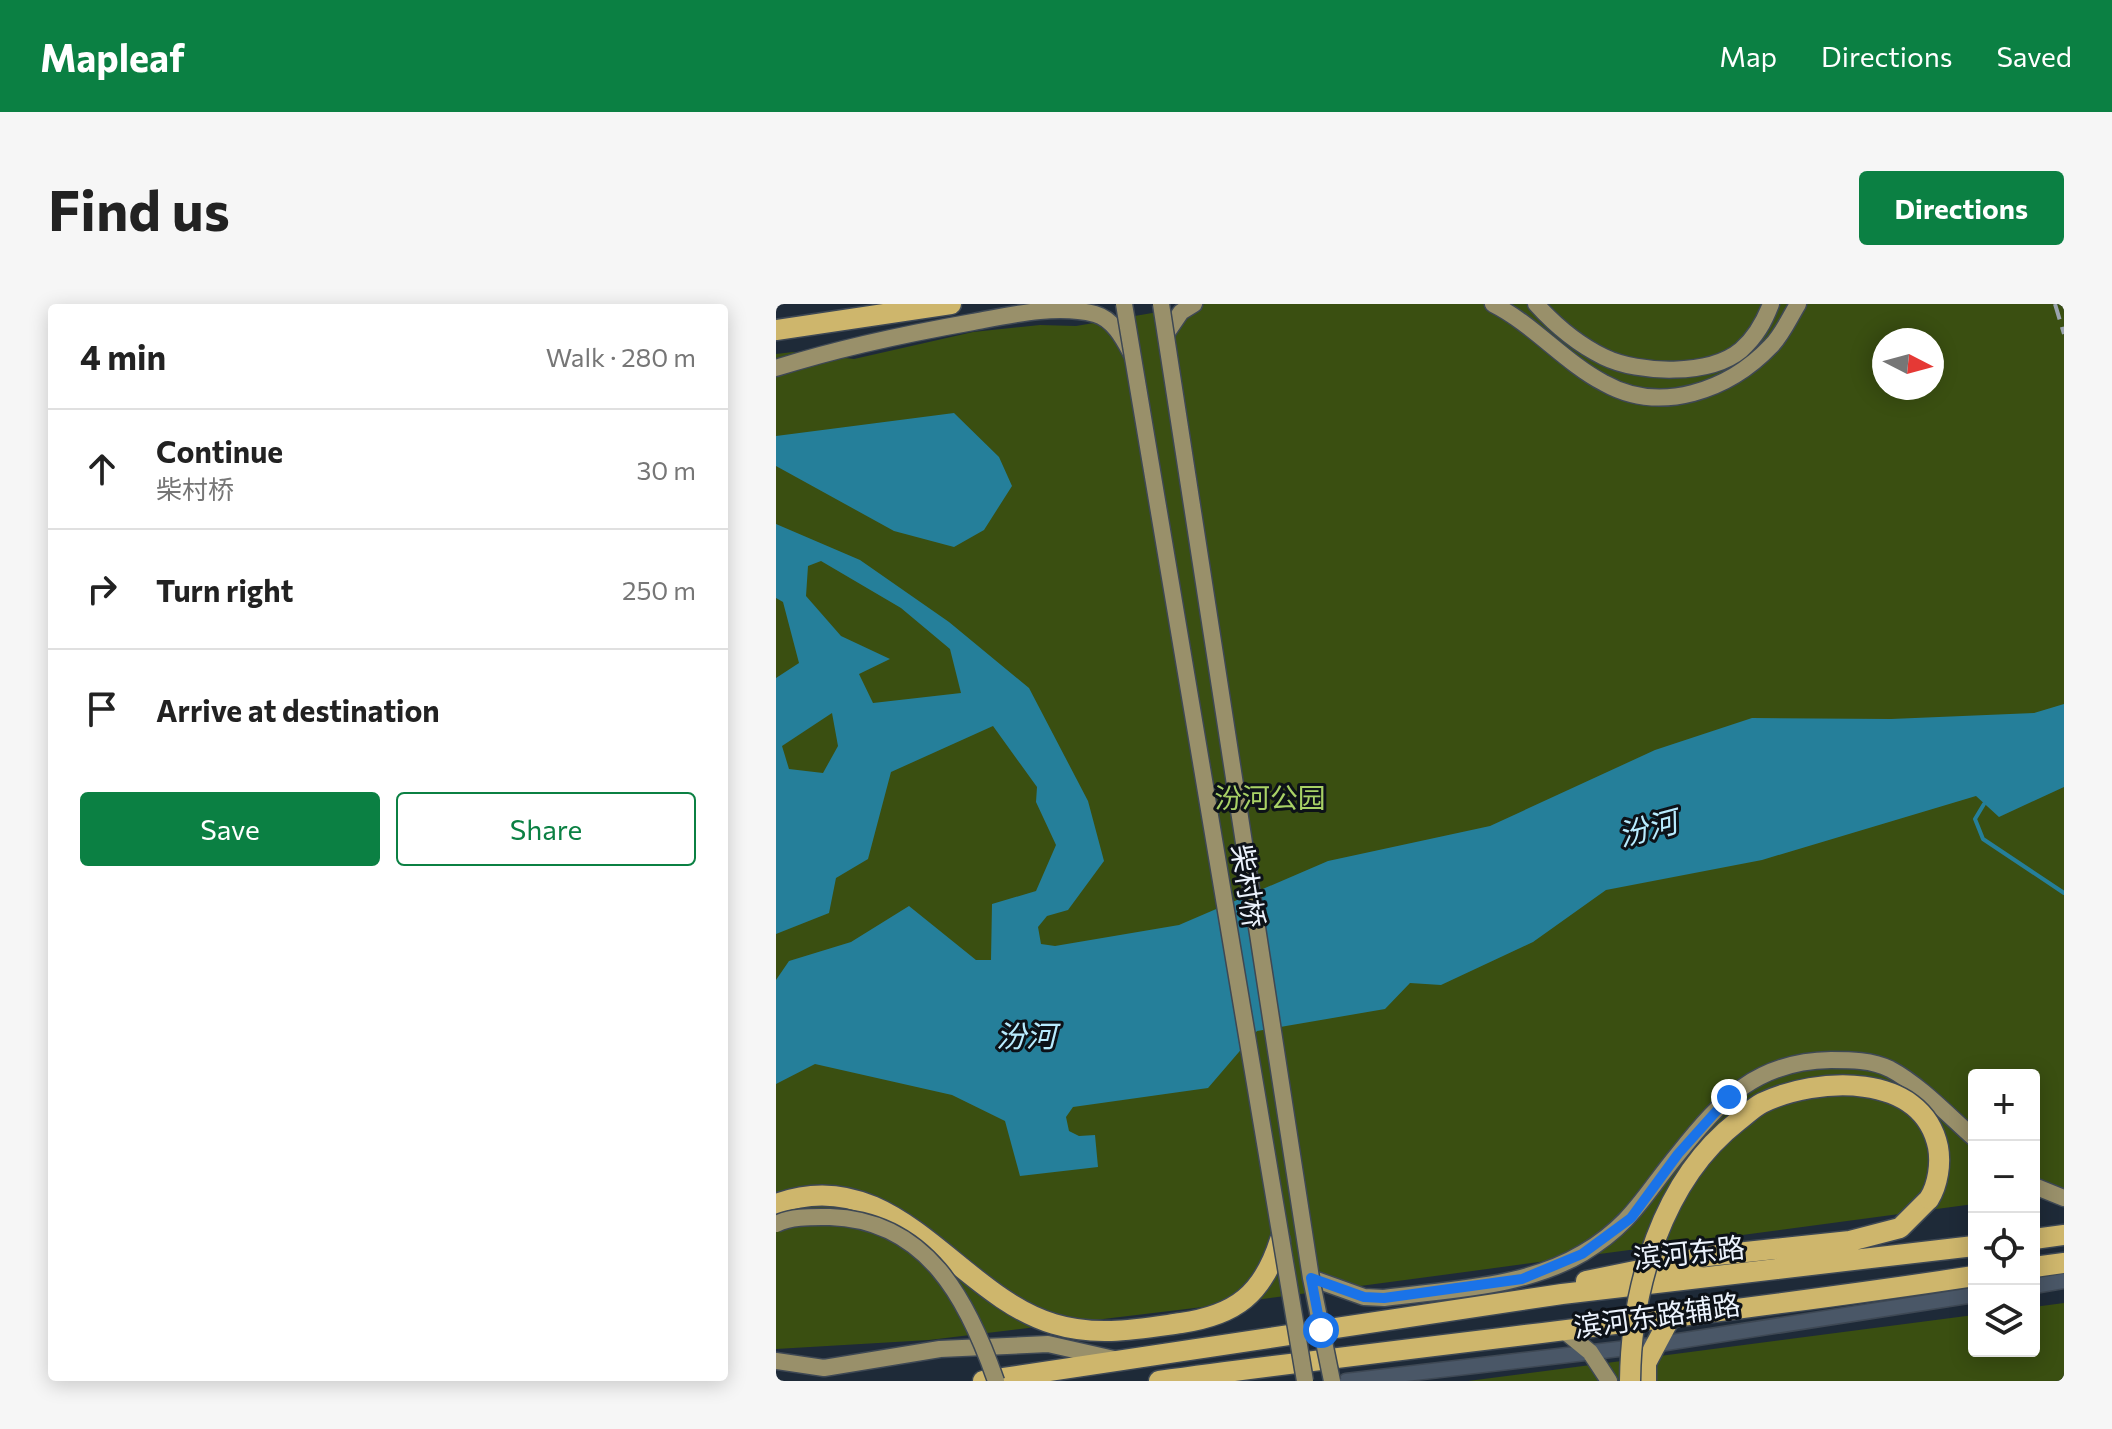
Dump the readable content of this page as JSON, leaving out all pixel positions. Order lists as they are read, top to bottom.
{
  "streets": {
    "highway": ["滨河东路"],
    "main road": ["柴村桥"],
    "street": ["滨河东路辅路"]
  },
  "water": ["汾河"],
  "parks": ["汾河公园"],
  "north": "right",
  "page": {
    "header": "Mapleaf",
    "nav": ["Map", "Directions", "Saved"],
    "buttons": [
      "Directions",
      ["Save", "Share"]
    ],
    "title": "Find us",
    "heading": ["4 min", "Walk · 280 m"],
    "list": [
      ["Continue", "柴村桥", "30 m"],
      ["Turn right", "250 m"],
      "Arrive at destination"
    ],
    "map_buttons": ["+", "−"]
  }
}
